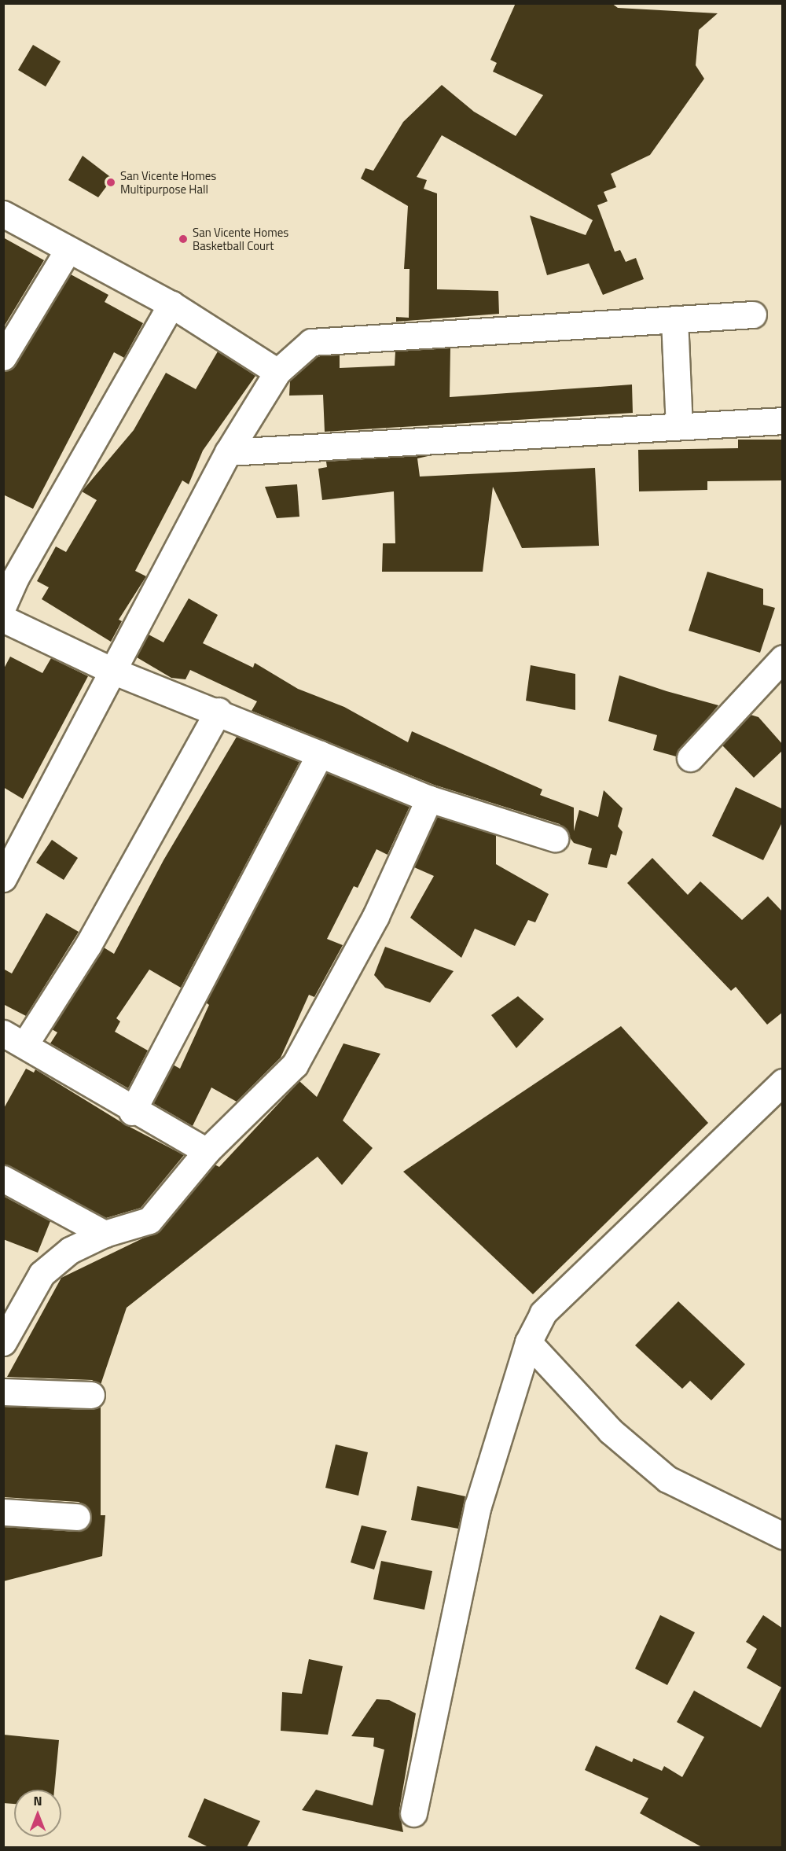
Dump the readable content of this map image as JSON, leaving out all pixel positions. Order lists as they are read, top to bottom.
{
  "places": ["San Vicente Homes Multipurpose Hall", "San Vicente Homes Basketball Court"],
  "north": "top"
}
